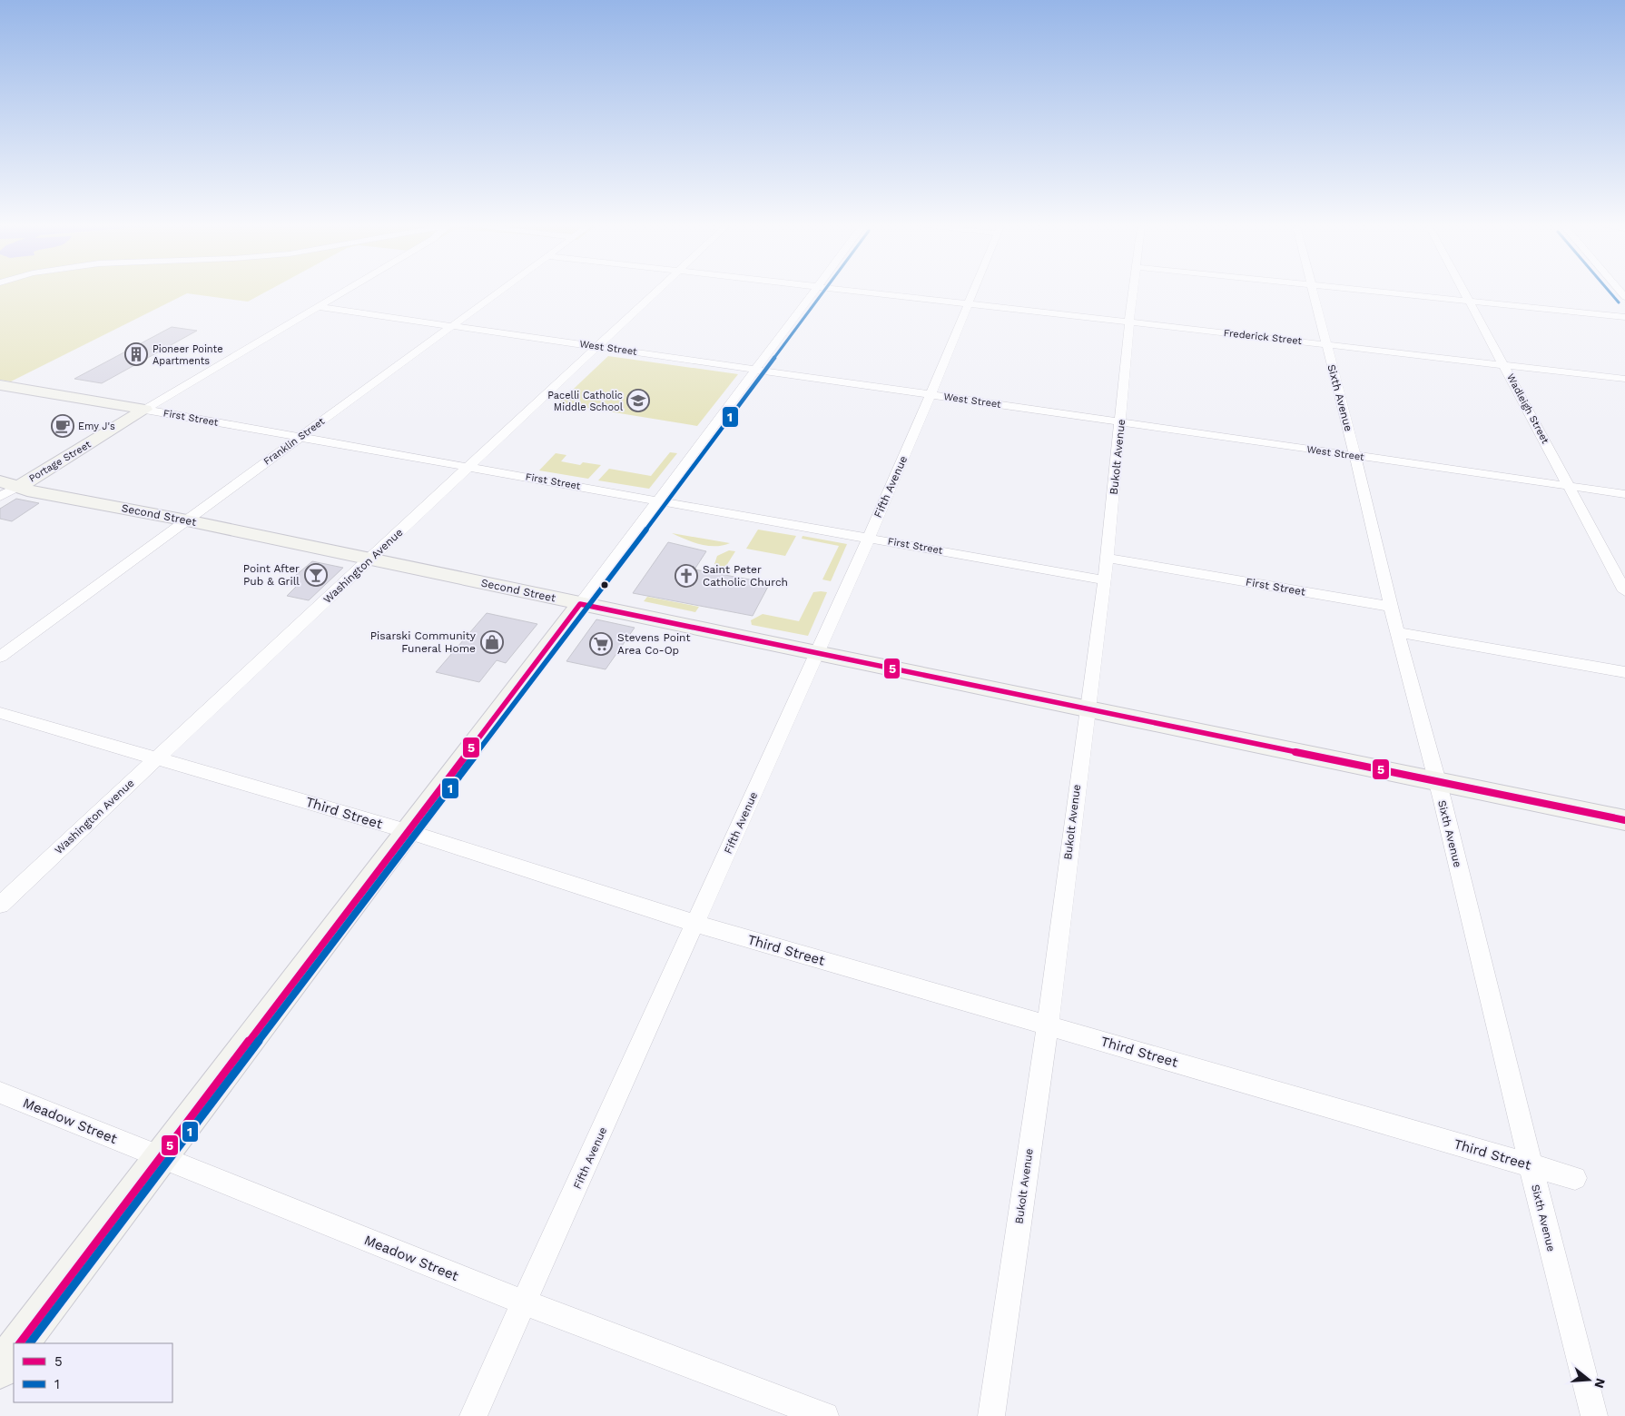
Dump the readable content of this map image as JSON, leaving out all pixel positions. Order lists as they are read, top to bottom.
{
  "streets": {
    "street": [
      "Frederick Street",
      "West Street",
      "Sixth Avenue",
      "Wadleigh Street",
      "First Street",
      "Franklin Street",
      "Bukolt Avenue",
      "Portage Street",
      "Fifth Avenue",
      "Second Street",
      "Washington Avenue",
      "Third Street",
      "Meadow Street"
    ]
  },
  "crossings": [
    ["Frederick Street", "Sixth Avenue"],
    ["Frederick Street", "Wadleigh Street"],
    ["Frederick Street", "Bukolt Avenue"],
    ["Frederick Street", "Fifth Avenue"],
    ["West Street", "Sixth Avenue"],
    ["West Street", "Wadleigh Street"],
    ["West Street", "Franklin Street"],
    ["West Street", "Bukolt Avenue"],
    ["West Street", "Portage Street"],
    ["West Street", "Fifth Avenue"],
    ["West Street", "Washington Avenue"],
    ["Sixth Avenue", "First Street"],
    ["Sixth Avenue", "Second Street"],
    ["Sixth Avenue", "Third Street"],
    ["First Street", "Franklin Street"],
    ["First Street", "Bukolt Avenue"],
    ["First Street", "Portage Street"],
    ["First Street", "Fifth Avenue"],
    ["First Street", "Washington Avenue"],
    ["Franklin Street", "Second Street"],
    ["Bukolt Avenue", "Second Street"],
    ["Bukolt Avenue", "Third Street"],
    ["Portage Street", "Second Street"],
    ["Fifth Avenue", "Second Street"],
    ["Fifth Avenue", "Third Street"],
    ["Fifth Avenue", "Meadow Street"],
    ["Second Street", "Washington Avenue"],
    ["Washington Avenue", "Third Street"]
  ],
  "places": {
    "building": ["Pioneer Pointe Apartments"],
    "school or university": ["Pacelli Catholic Middle School"],
    "cafe": ["Emy J's"],
    "bar": ["Point After Pub & Grill"],
    "church": ["Saint Peter Catholic Church"],
    "shop": ["Pisarski Community Funeral Home"],
    "supermarket": ["Stevens Point Area Co-Op"]
  },
  "lines": ["transit line 1", "transit line 5"],
  "legend": ["5", "1"],
  "north": "right"
}
